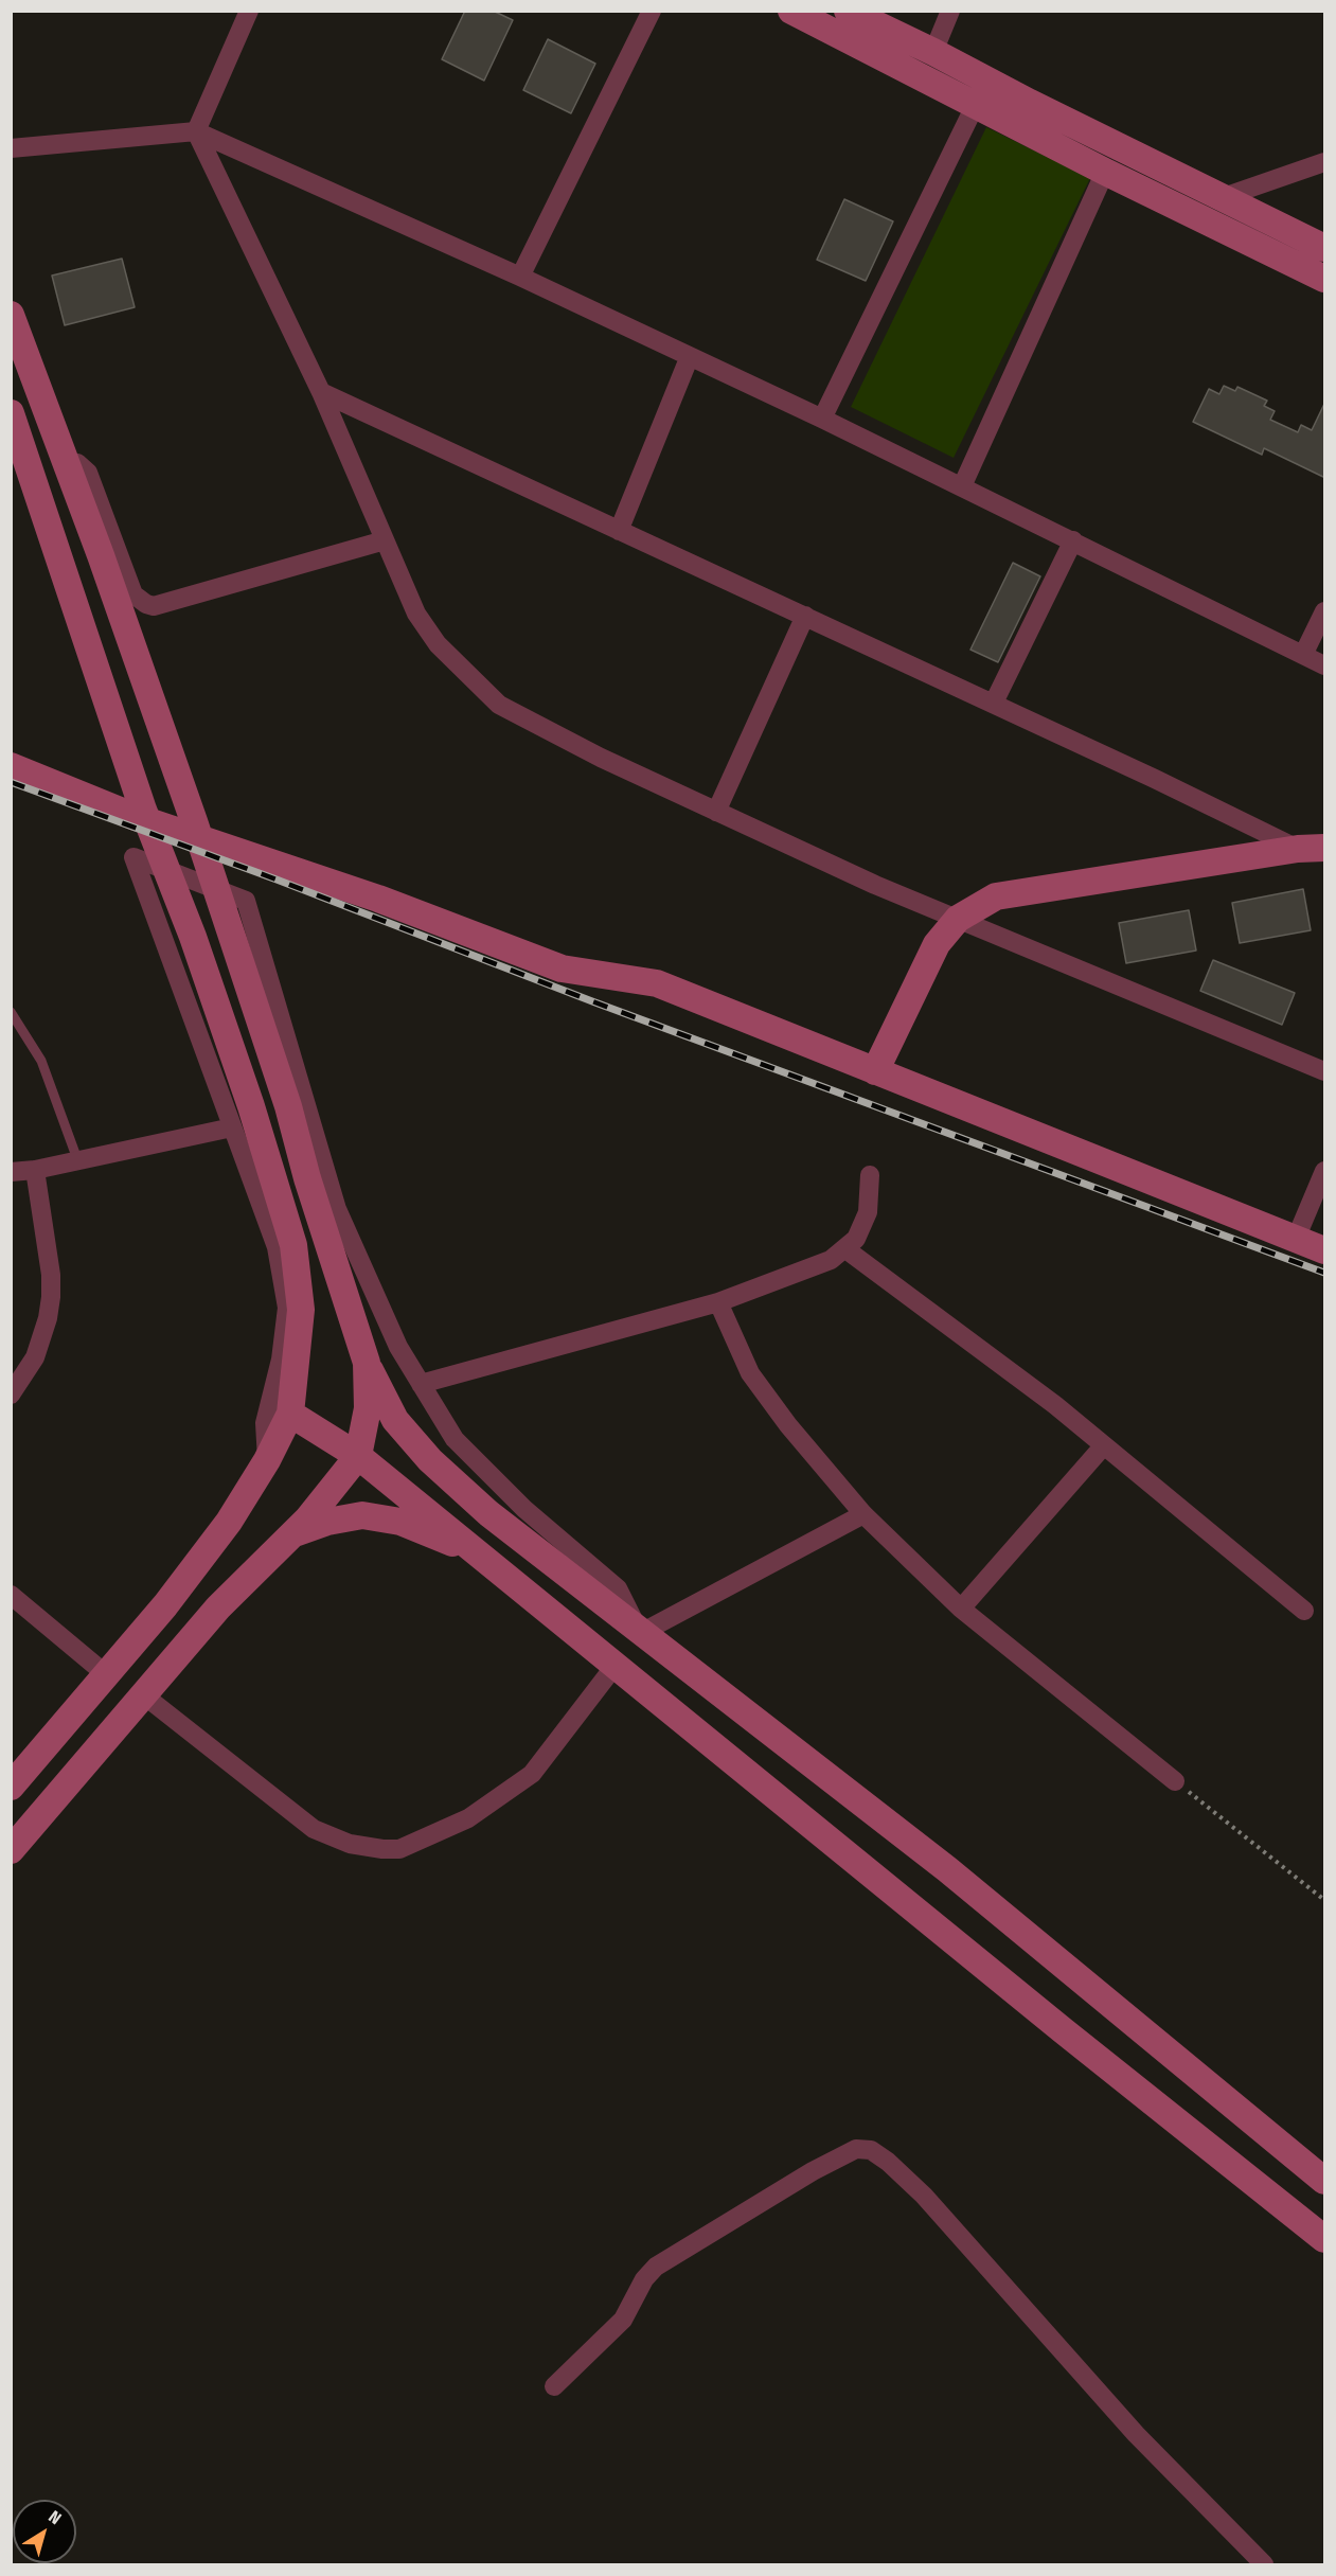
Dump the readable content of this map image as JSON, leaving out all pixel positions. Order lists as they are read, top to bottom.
{
  "north": "top right"
}
